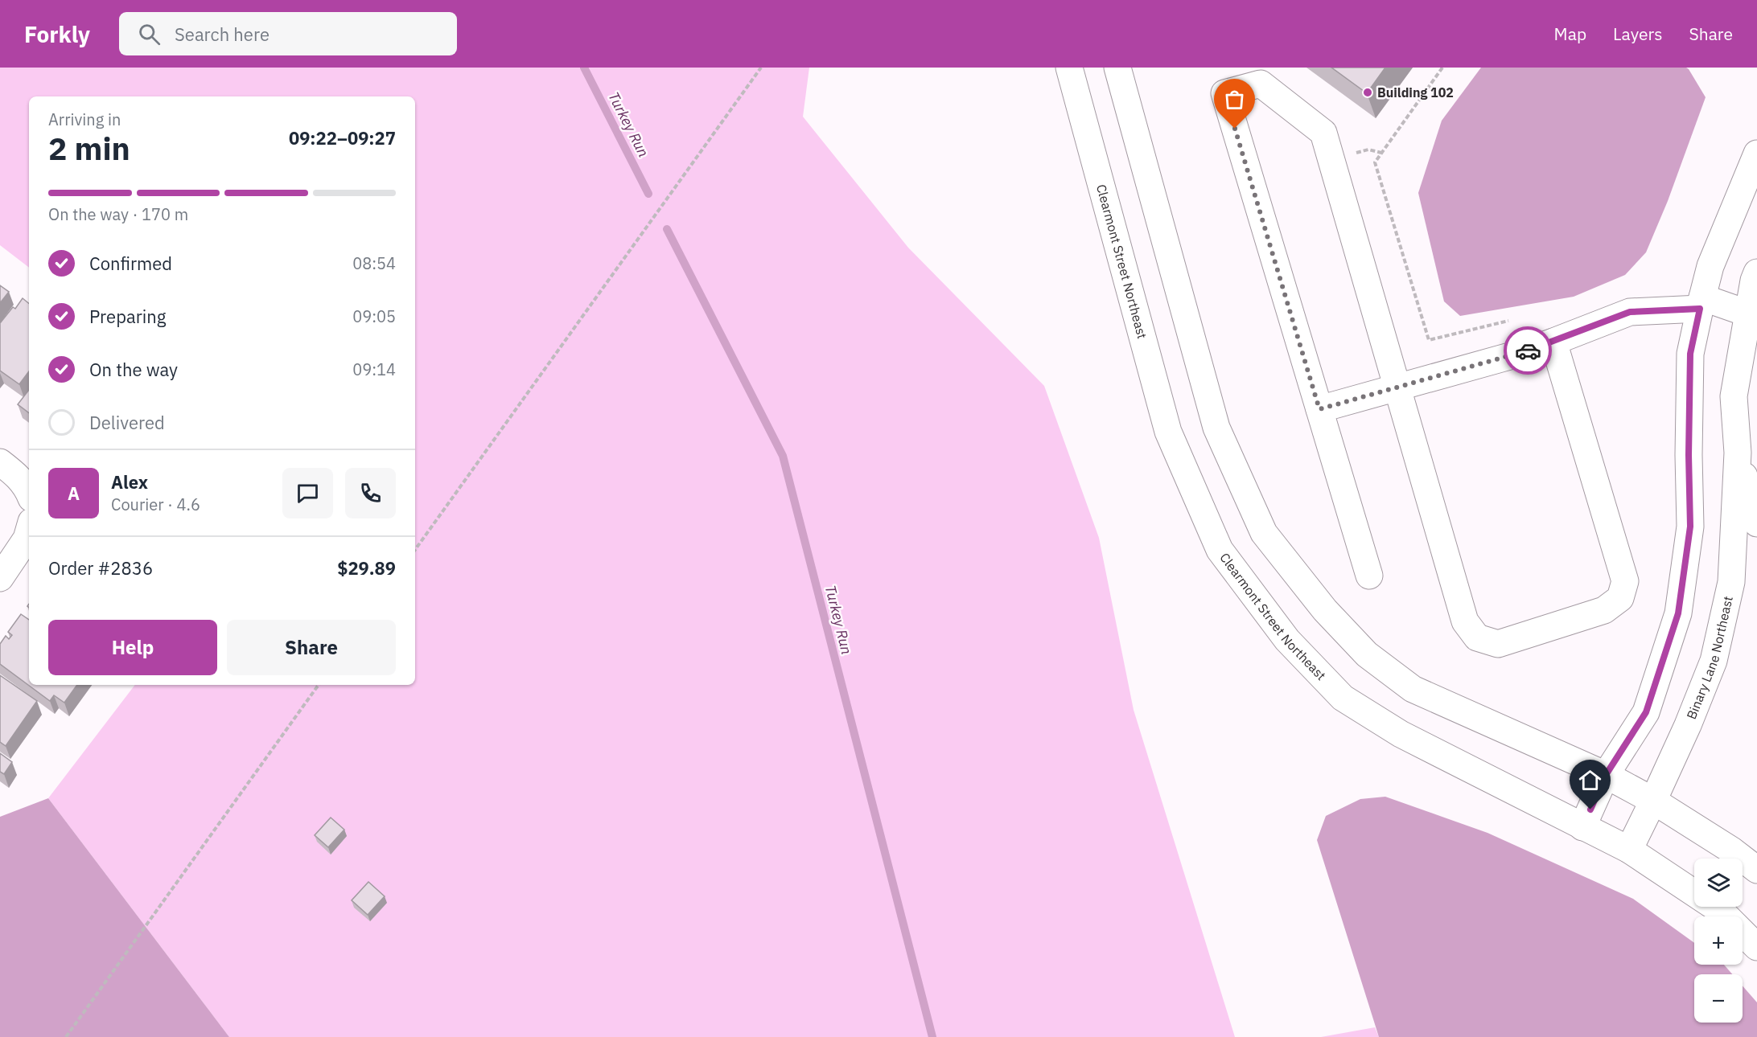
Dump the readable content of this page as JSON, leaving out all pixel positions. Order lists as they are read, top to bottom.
{
  "streets": {
    "street": ["Clearmont Street Northeast", "Binary Lane Northeast"]
  },
  "crossings": [
    ["Clearmont Street Northeast", "Binary Lane Northeast"]
  ],
  "water": ["Turkey Run"],
  "places": ["Building 102"],
  "page": {
    "header": "Forkly",
    "search": "Search here",
    "nav": ["Map", "Layers", "Share"],
    "heading": ["2 min", "Arriving in", "09:22–09:27"],
    "panel": [
      "Alex",
      "Courier · 4.6",
      "Order #2836",
      "$29.89"
    ],
    "bar": "On the way · 170 m",
    "list": [
      ["Confirmed", "08:54"],
      ["Preparing", "09:05"],
      ["On the way", "09:14"],
      "Delivered"
    ],
    "round": "A",
    "buttons": ["Help", "Share"],
    "map_buttons": ["+", "−"]
  }
}
